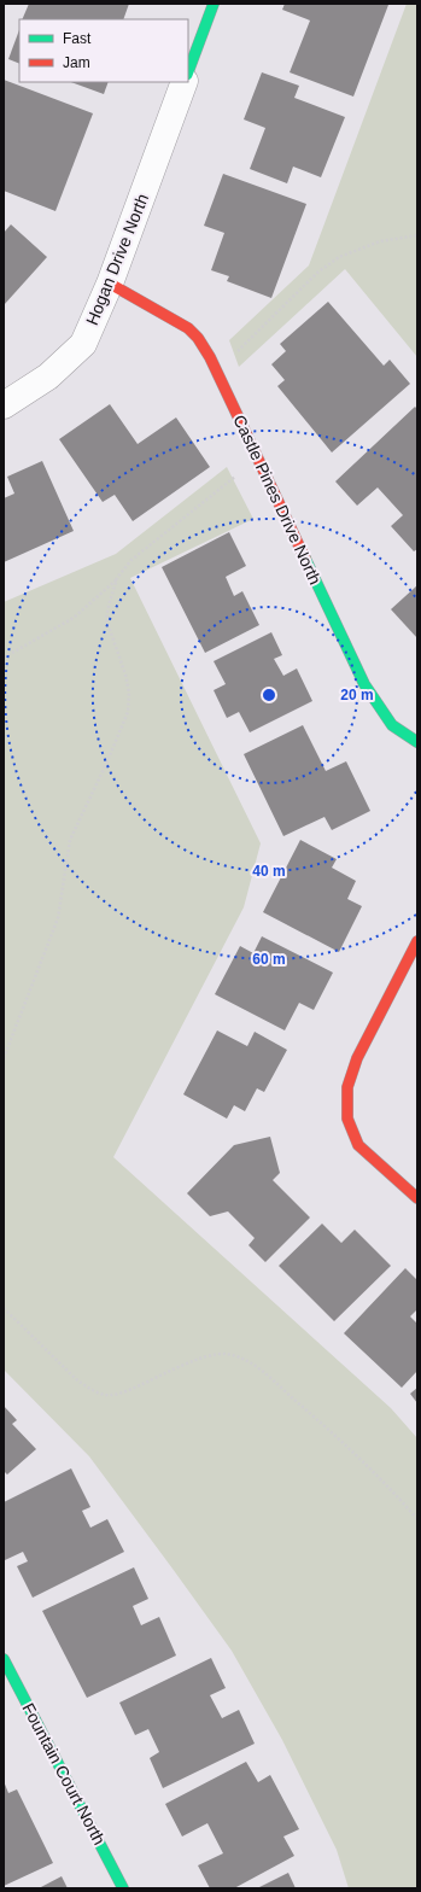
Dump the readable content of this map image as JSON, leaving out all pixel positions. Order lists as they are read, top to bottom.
{
  "streets": {
    "street": ["Hogan Drive North", "Castle Pines Drive North", "Fountain Court North"]
  },
  "crossings": [
    ["Hogan Drive North", "Castle Pines Drive North"]
  ],
  "legend": ["Fast", "Jam"],
  "rings": ["20 m", "40 m", "60 m"]
}
